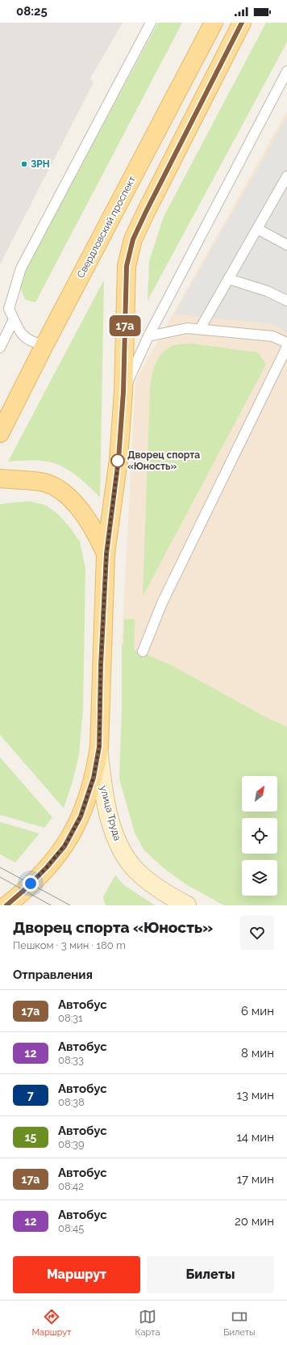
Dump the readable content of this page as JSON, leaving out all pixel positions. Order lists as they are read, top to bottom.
{
  "streets": {
    "main road": ["Свердловский проспект", "улица Труда"]
  },
  "places": ["ЗРН", "Дворец спорта «Юность»"],
  "lines": ["bus line 17a"],
  "north": "top right",
  "page": {
    "status": "08:25",
    "on_map": "17a",
    "heading": [
      ["Дворец спорта «Юность»", "Пешком · 3 мин · 180 m"],
      "Отправления"
    ],
    "list": [
      {
        "mark": "17a",
        "name": "Автобус",
        "note": "08:31",
        "value": "6 мин"
      },
      {
        "mark": "12",
        "name": "Автобус",
        "note": "08:33",
        "value": "8 мин"
      },
      {
        "mark": "7",
        "name": "Автобус",
        "note": "08:38",
        "value": "13 мин"
      },
      {
        "mark": "15",
        "name": "Автобус",
        "note": "08:39",
        "value": "14 мин"
      },
      {
        "mark": "17a",
        "name": "Автобус",
        "note": "08:42",
        "value": "17 мин"
      },
      {
        "mark": "12",
        "name": "Автобус",
        "note": "08:45",
        "value": "20 мин"
      }
    ],
    "buttons": ["Маршрут", "Билеты"],
    "tabs": ["Маршрут", "Карта", "Билеты"]
  }
}
